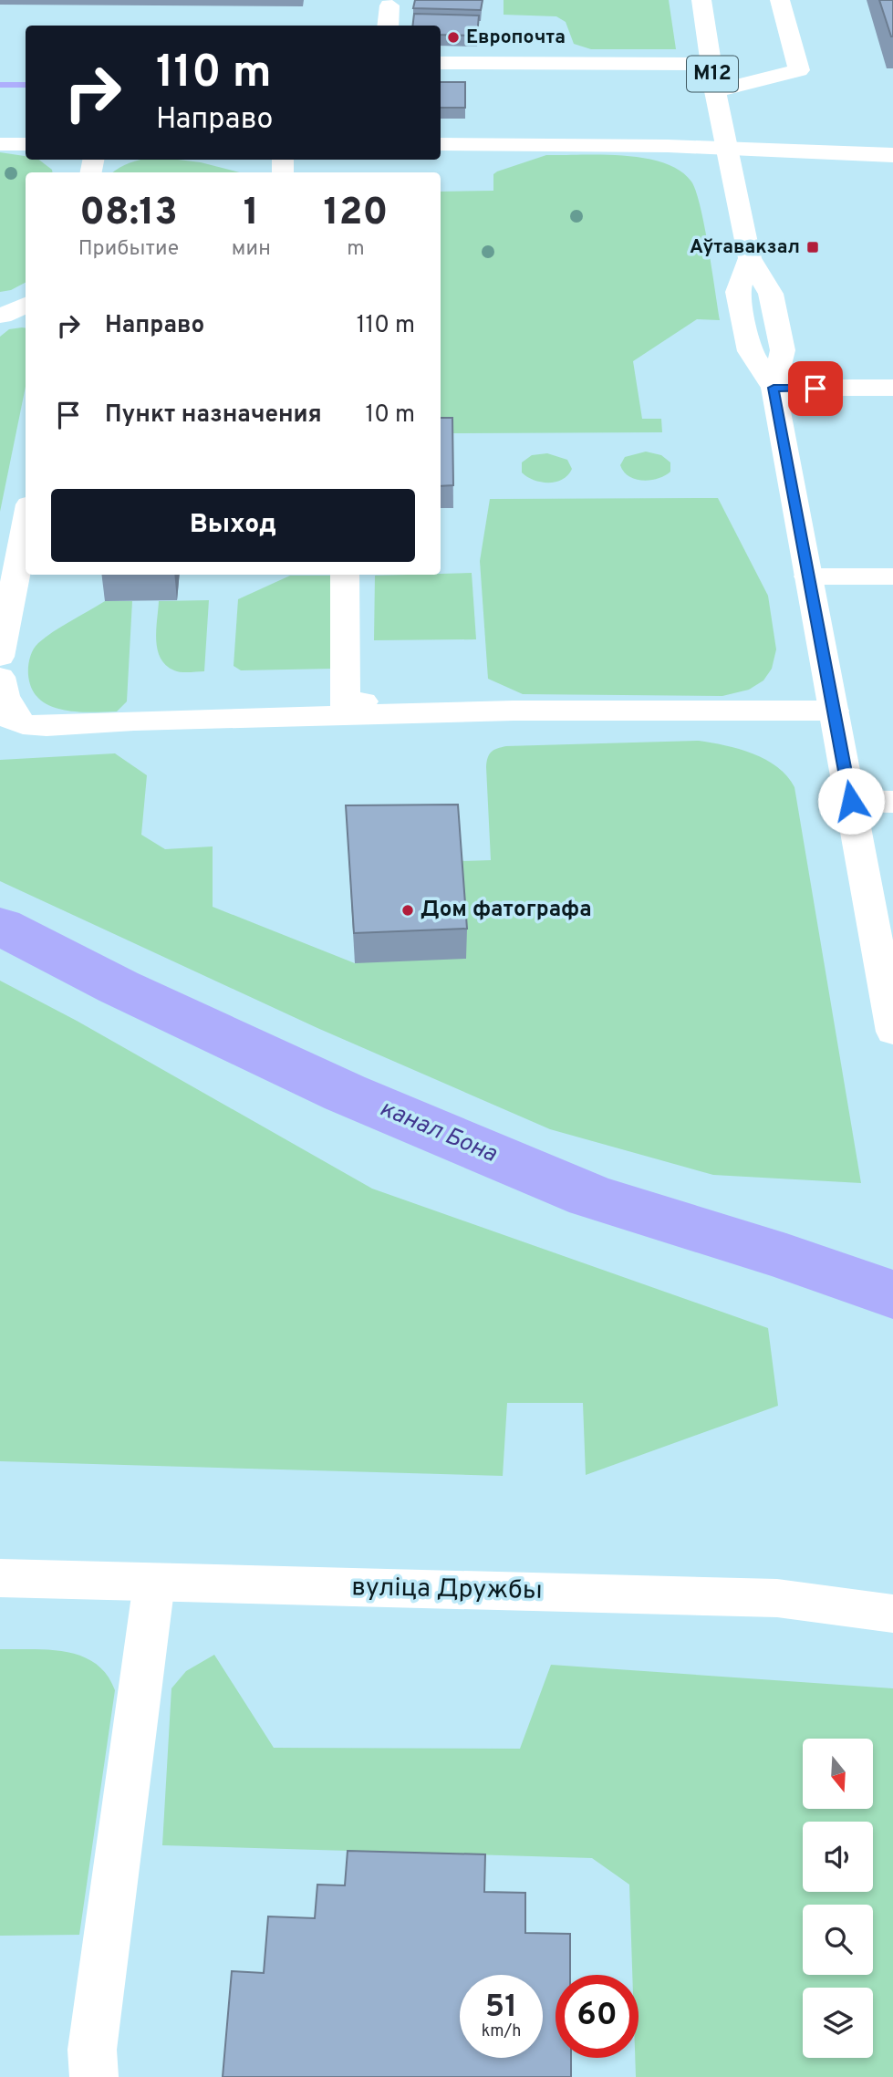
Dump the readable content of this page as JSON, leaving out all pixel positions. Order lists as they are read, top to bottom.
{
  "streets": {
    "main road": ["М12", "вуліца Дружбы"]
  },
  "water": ["канал Бона"],
  "places": {
    "other": ["Европочта", "Дом фатографа"],
    "transit": ["Аўтавакзал"]
  },
  "north": "bottom",
  "page": {
    "turn": ["110 m", "Направо"],
    "eta": [
      "08:13",
      "Прибытие",
      "1",
      "мин",
      "120",
      "m"
    ],
    "list": [
      {
        "name": "Направо",
        "value": "110 m"
      },
      {
        "name": "Пункт назначения",
        "value": "10 m"
      }
    ],
    "buttons": "Выход",
    "speed": "51 km/h",
    "limit": "60"
  }
}
